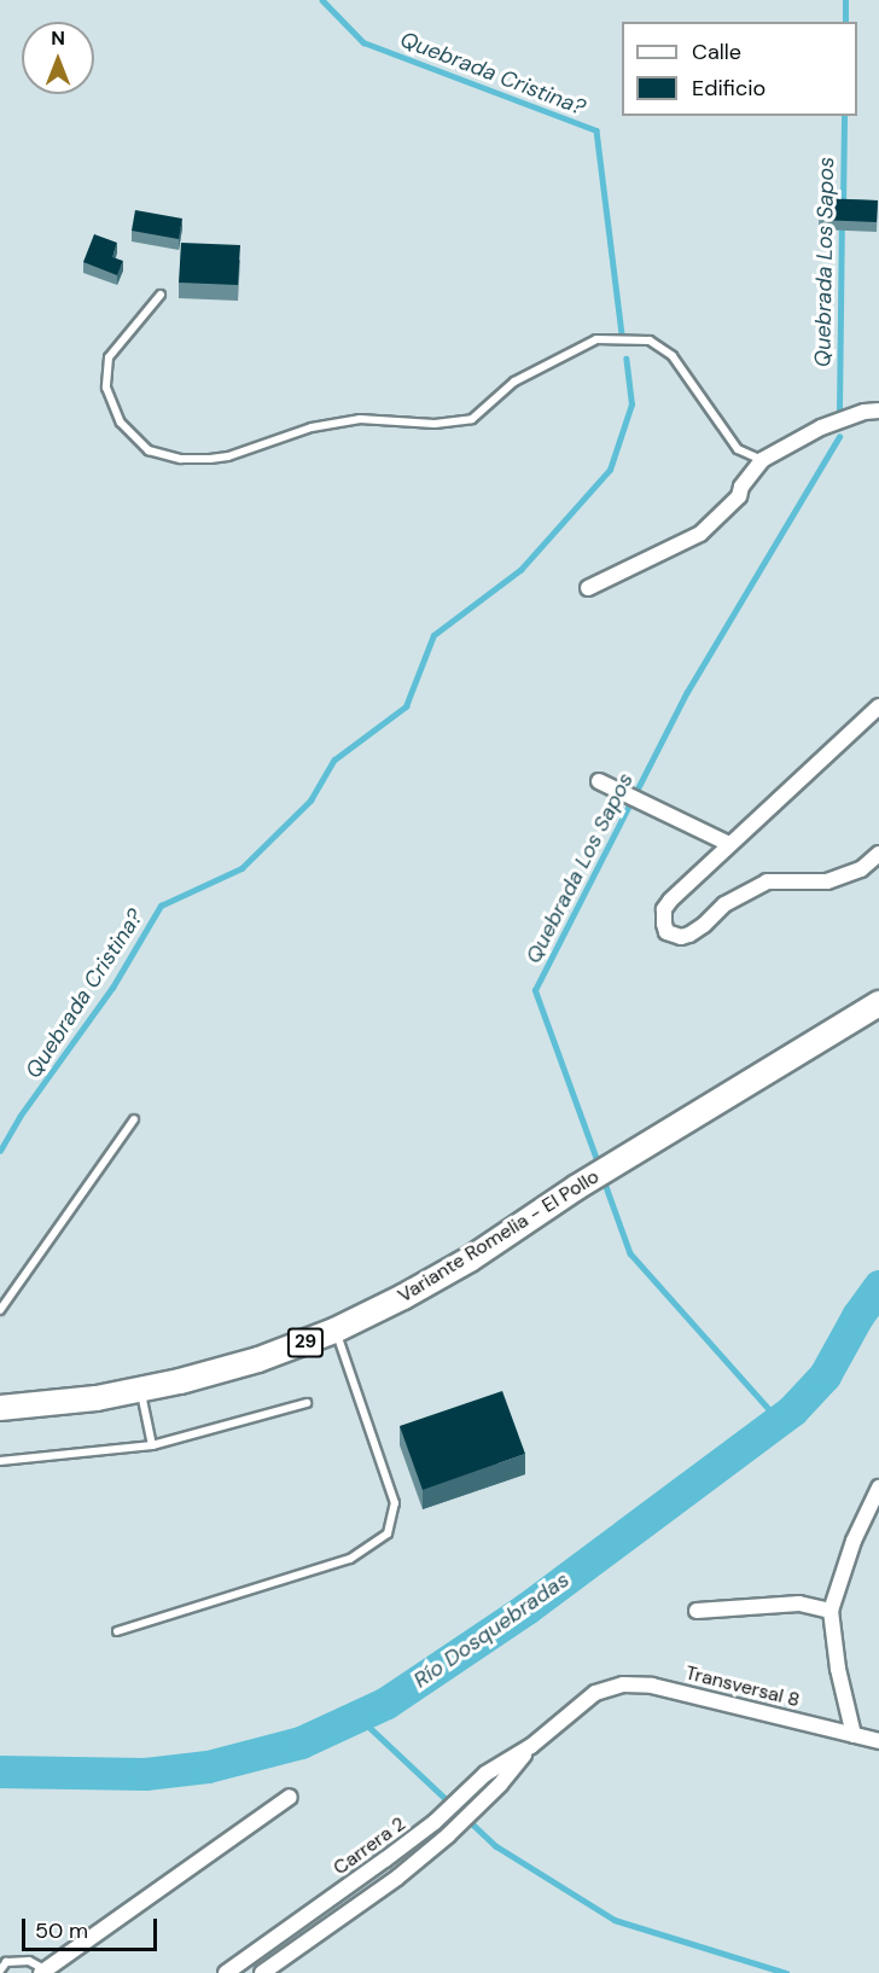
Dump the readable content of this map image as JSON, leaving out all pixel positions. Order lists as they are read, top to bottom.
{
  "streets": {
    "highway": ["Variante Romelia - El Pollo", "29"],
    "street": ["Transversal 8", "Carrera 2"]
  },
  "crossings": [
    ["Transversal 8", "Carrera 2"]
  ],
  "water": ["Quebrada Cristina?", "Quebrada Los Sapos", "Río Dosquebradas"],
  "legend": ["Calle", "Edificio"],
  "scale_bar": "50 m",
  "north": "top"
}
